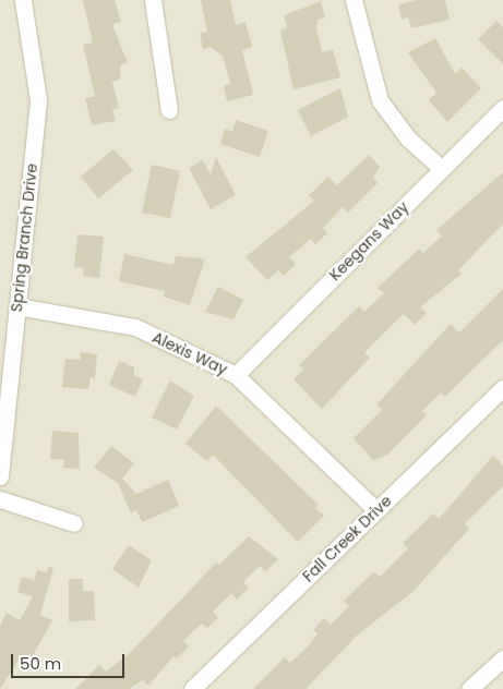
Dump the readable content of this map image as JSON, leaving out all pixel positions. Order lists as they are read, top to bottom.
{
  "streets": {
    "street": [
      "Spring Branch Drive",
      "Keegans Way",
      "Alexis Way",
      "Fall Creek Drive"
    ]
  },
  "crossings": [
    ["Spring Branch Drive", "Alexis Way"],
    ["Keegans Way", "Alexis Way"],
    ["Alexis Way", "Fall Creek Drive"]
  ],
  "scale_bar": "50 m"
}
